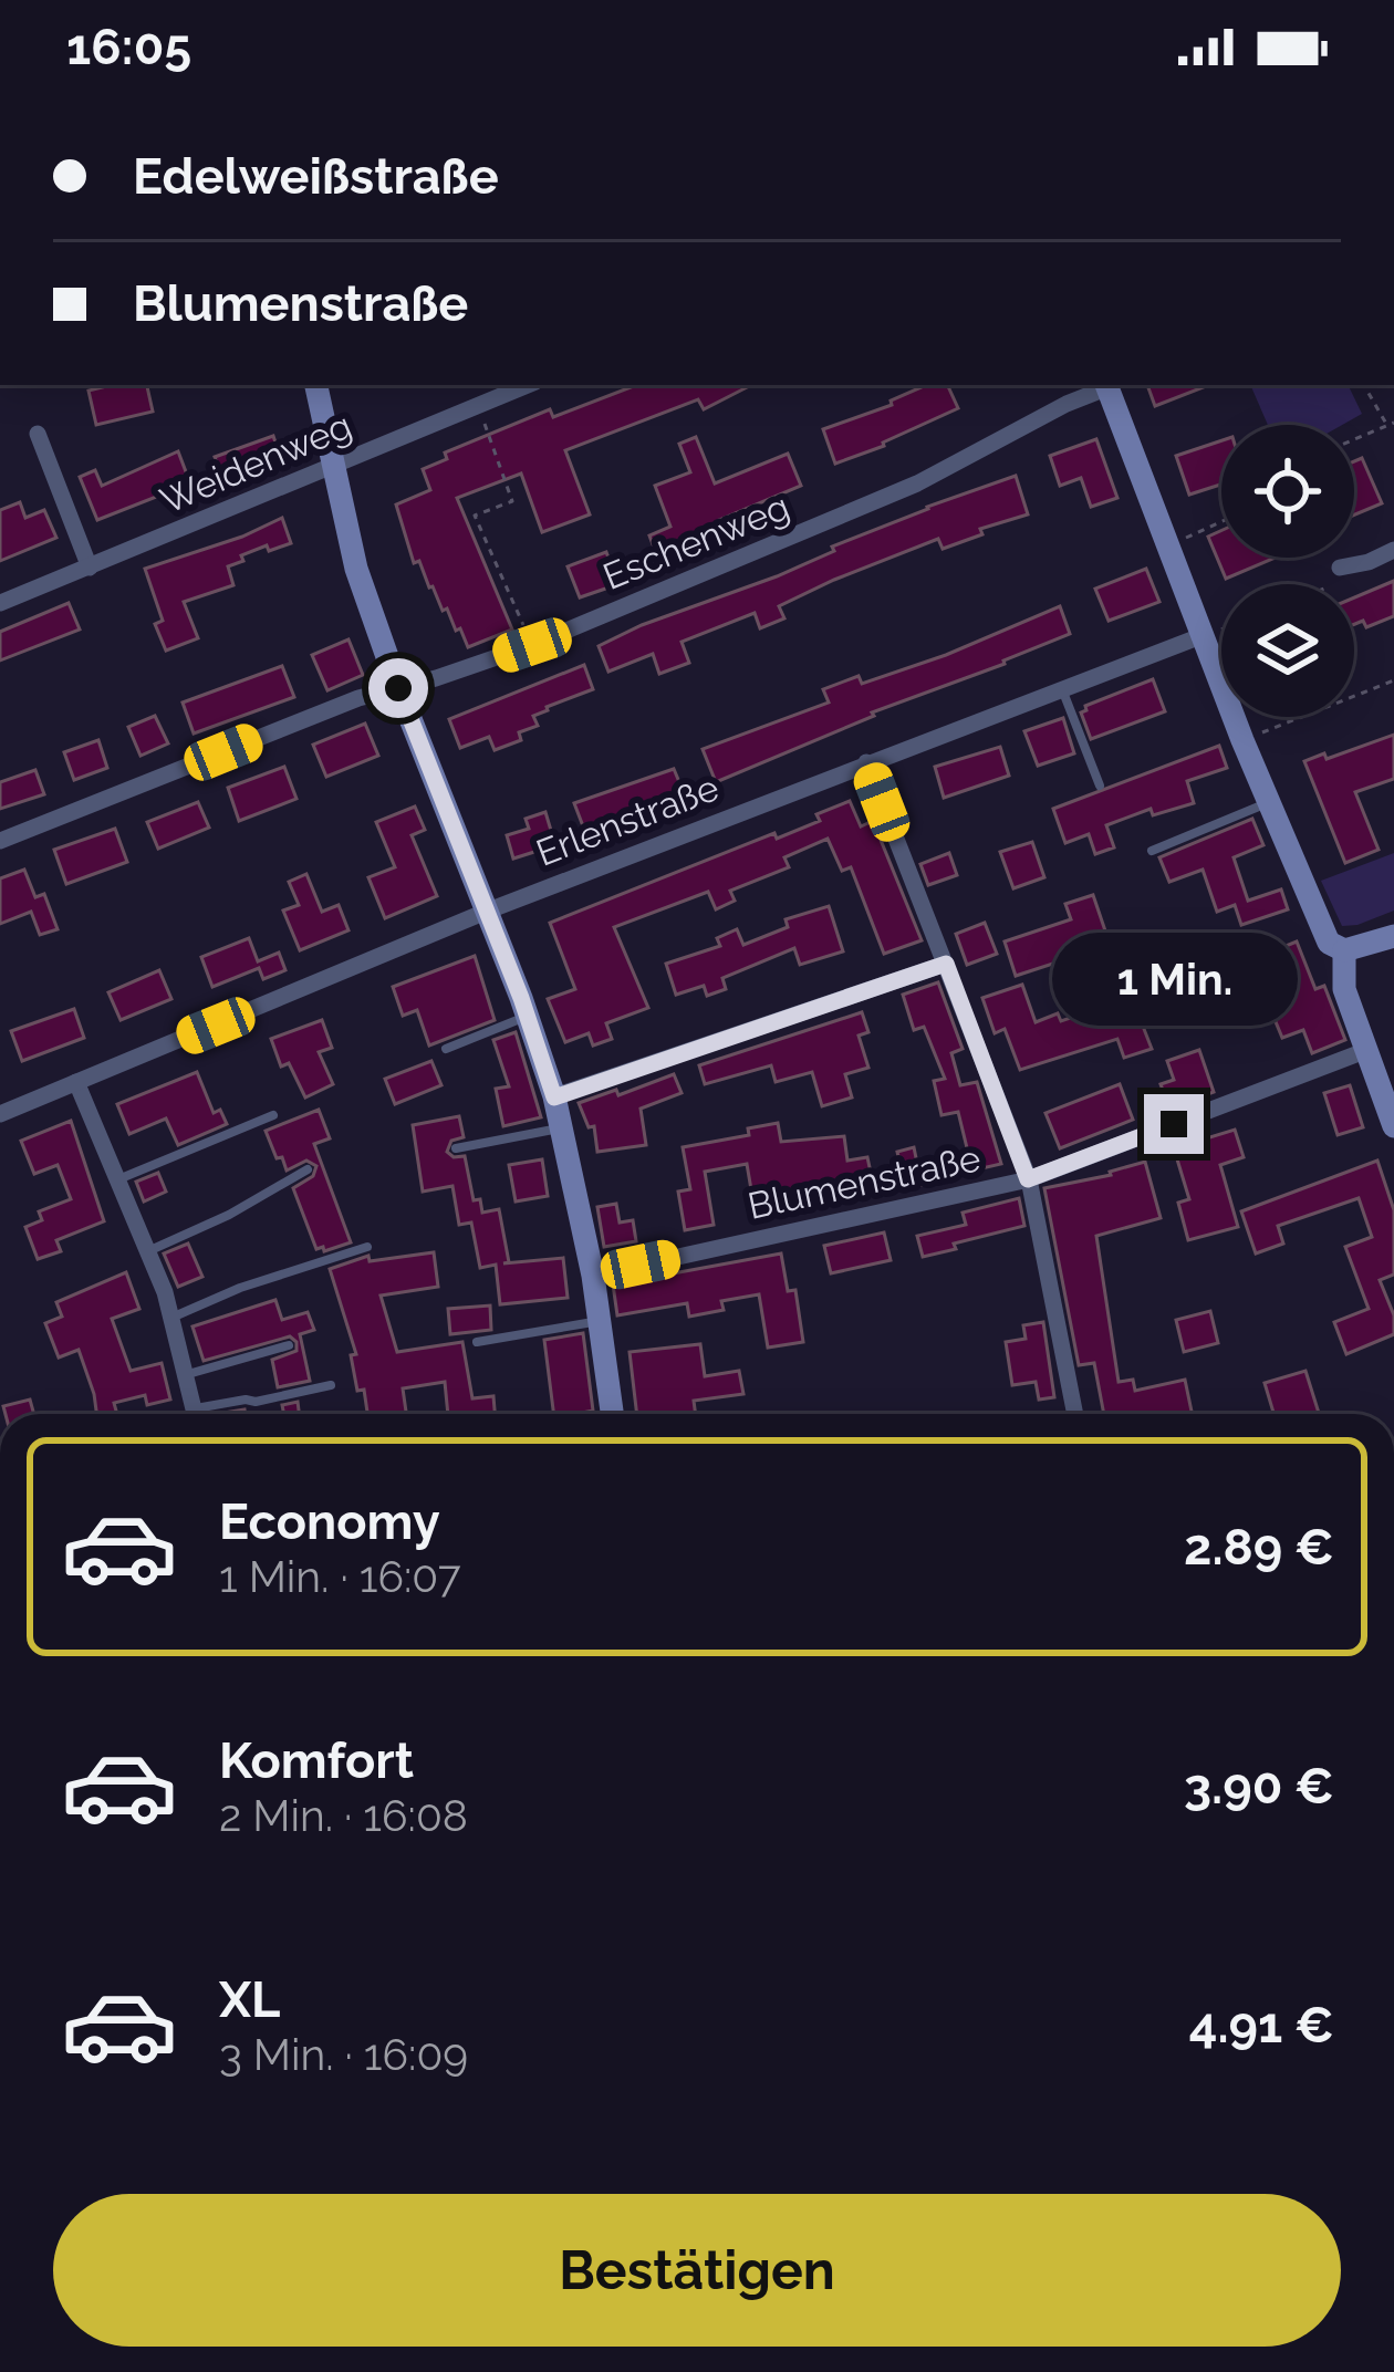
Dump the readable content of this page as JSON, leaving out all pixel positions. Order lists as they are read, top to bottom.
{
  "streets": {
    "street": [
      "Weidenweg",
      "Eschenweg",
      "Erlenstraße",
      "Blumenstraße"
    ]
  },
  "page": {
    "status": "16:05",
    "banner": ["Edelweißstraße", "Blumenstraße"],
    "bubble": "1 Min.",
    "list": [
      {
        "name": "Economy",
        "note": "1 Min. · 16:07",
        "value": "2.89 €"
      },
      {
        "name": "Komfort",
        "note": "2 Min. · 16:08",
        "value": "3.90 €"
      },
      {
        "name": "XL",
        "note": "3 Min. · 16:09",
        "value": "4.91 €"
      }
    ],
    "buttons": "Bestätigen"
  }
}
